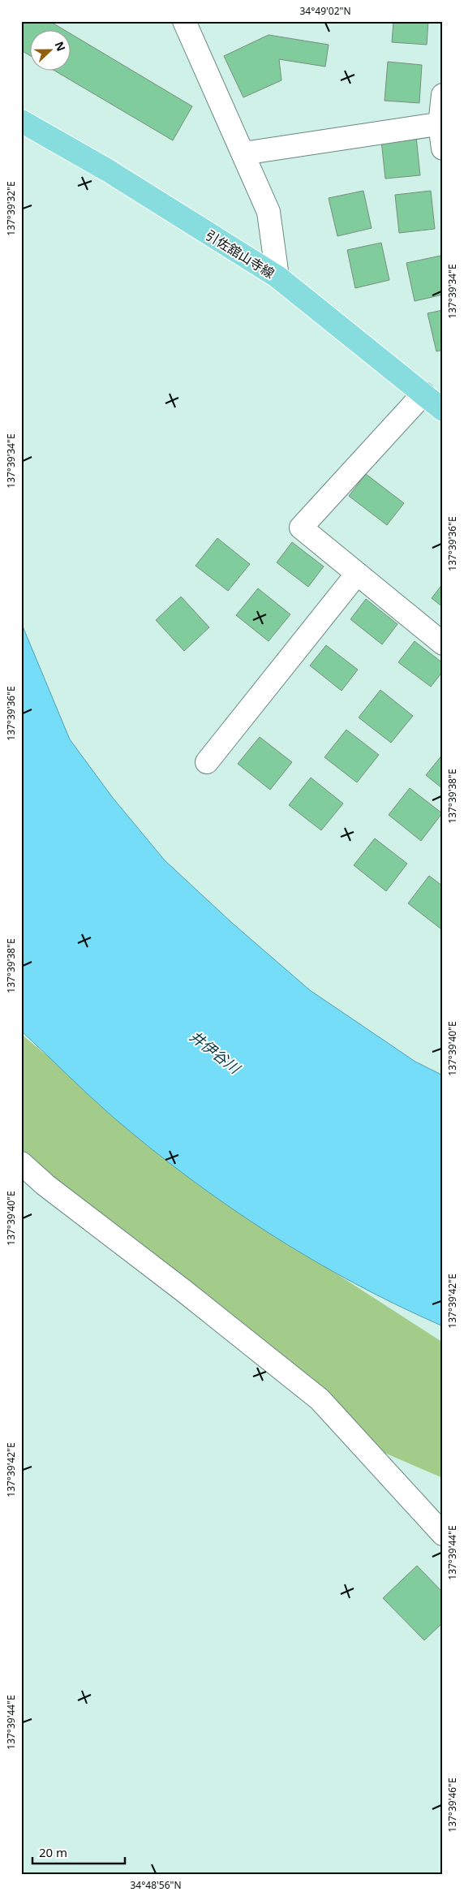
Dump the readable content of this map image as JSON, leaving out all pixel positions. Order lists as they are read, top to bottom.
{
  "streets": {
    "main road": ["引佐舘山寺線"]
  },
  "water": ["井伊谷川"],
  "scale_bar": "20 m",
  "north": "right",
  "coordinates": [
    "34°49'02\"N",
    "137°39'32\"E",
    "137°39'34\"E",
    "137°39'36\"E",
    "137°39'38\"E",
    "137°39'40\"E",
    "137°39'42\"E",
    "137°39'44\"E",
    "137°39'46\"E",
    "34°48'56\"N"
  ]
}
